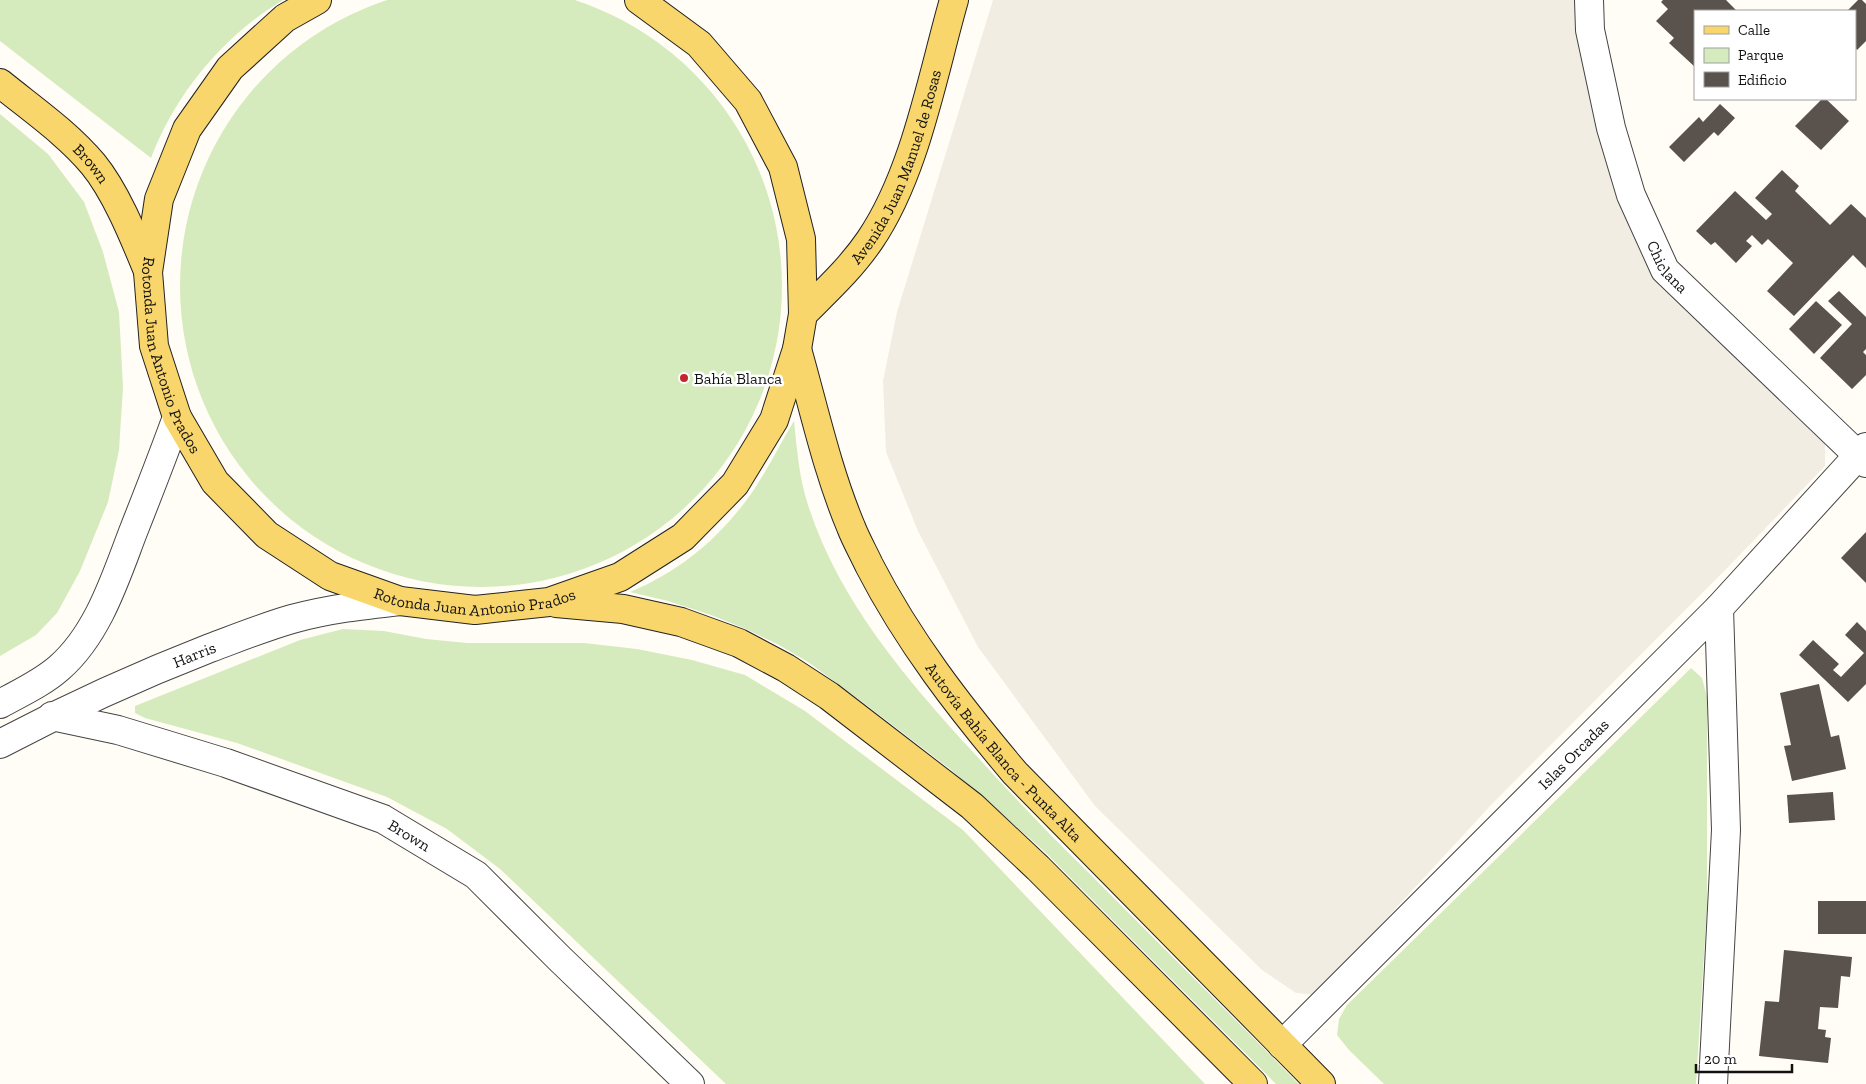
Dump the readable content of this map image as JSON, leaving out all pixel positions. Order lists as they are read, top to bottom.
{
  "streets": {
    "main road": [
      "Brown",
      "Avenida Juan Manuel de Rosas",
      "Rotonda Juan Antonio Prados",
      "Autovía Bahía Blanca - Punta Alta"
    ],
    "street": ["Chiclana", "Harris", "Islas Orcadas"]
  },
  "crossings": [
    ["Brown", "Rotonda Juan Antonio Prados"],
    ["Brown", "Harris"],
    ["Avenida Juan Manuel de Rosas", "Rotonda Juan Antonio Prados"],
    ["Chiclana", "Islas Orcadas"],
    ["Rotonda Juan Antonio Prados", "Harris"],
    ["Rotonda Juan Antonio Prados", "Autovía Bahía Blanca - Punta Alta"],
    ["Autovía Bahía Blanca - Punta Alta", "Islas Orcadas"]
  ],
  "places": ["Bahía Blanca"],
  "legend": ["Calle", "Parque", "Edificio"],
  "scale_bar": "20 m"
}
